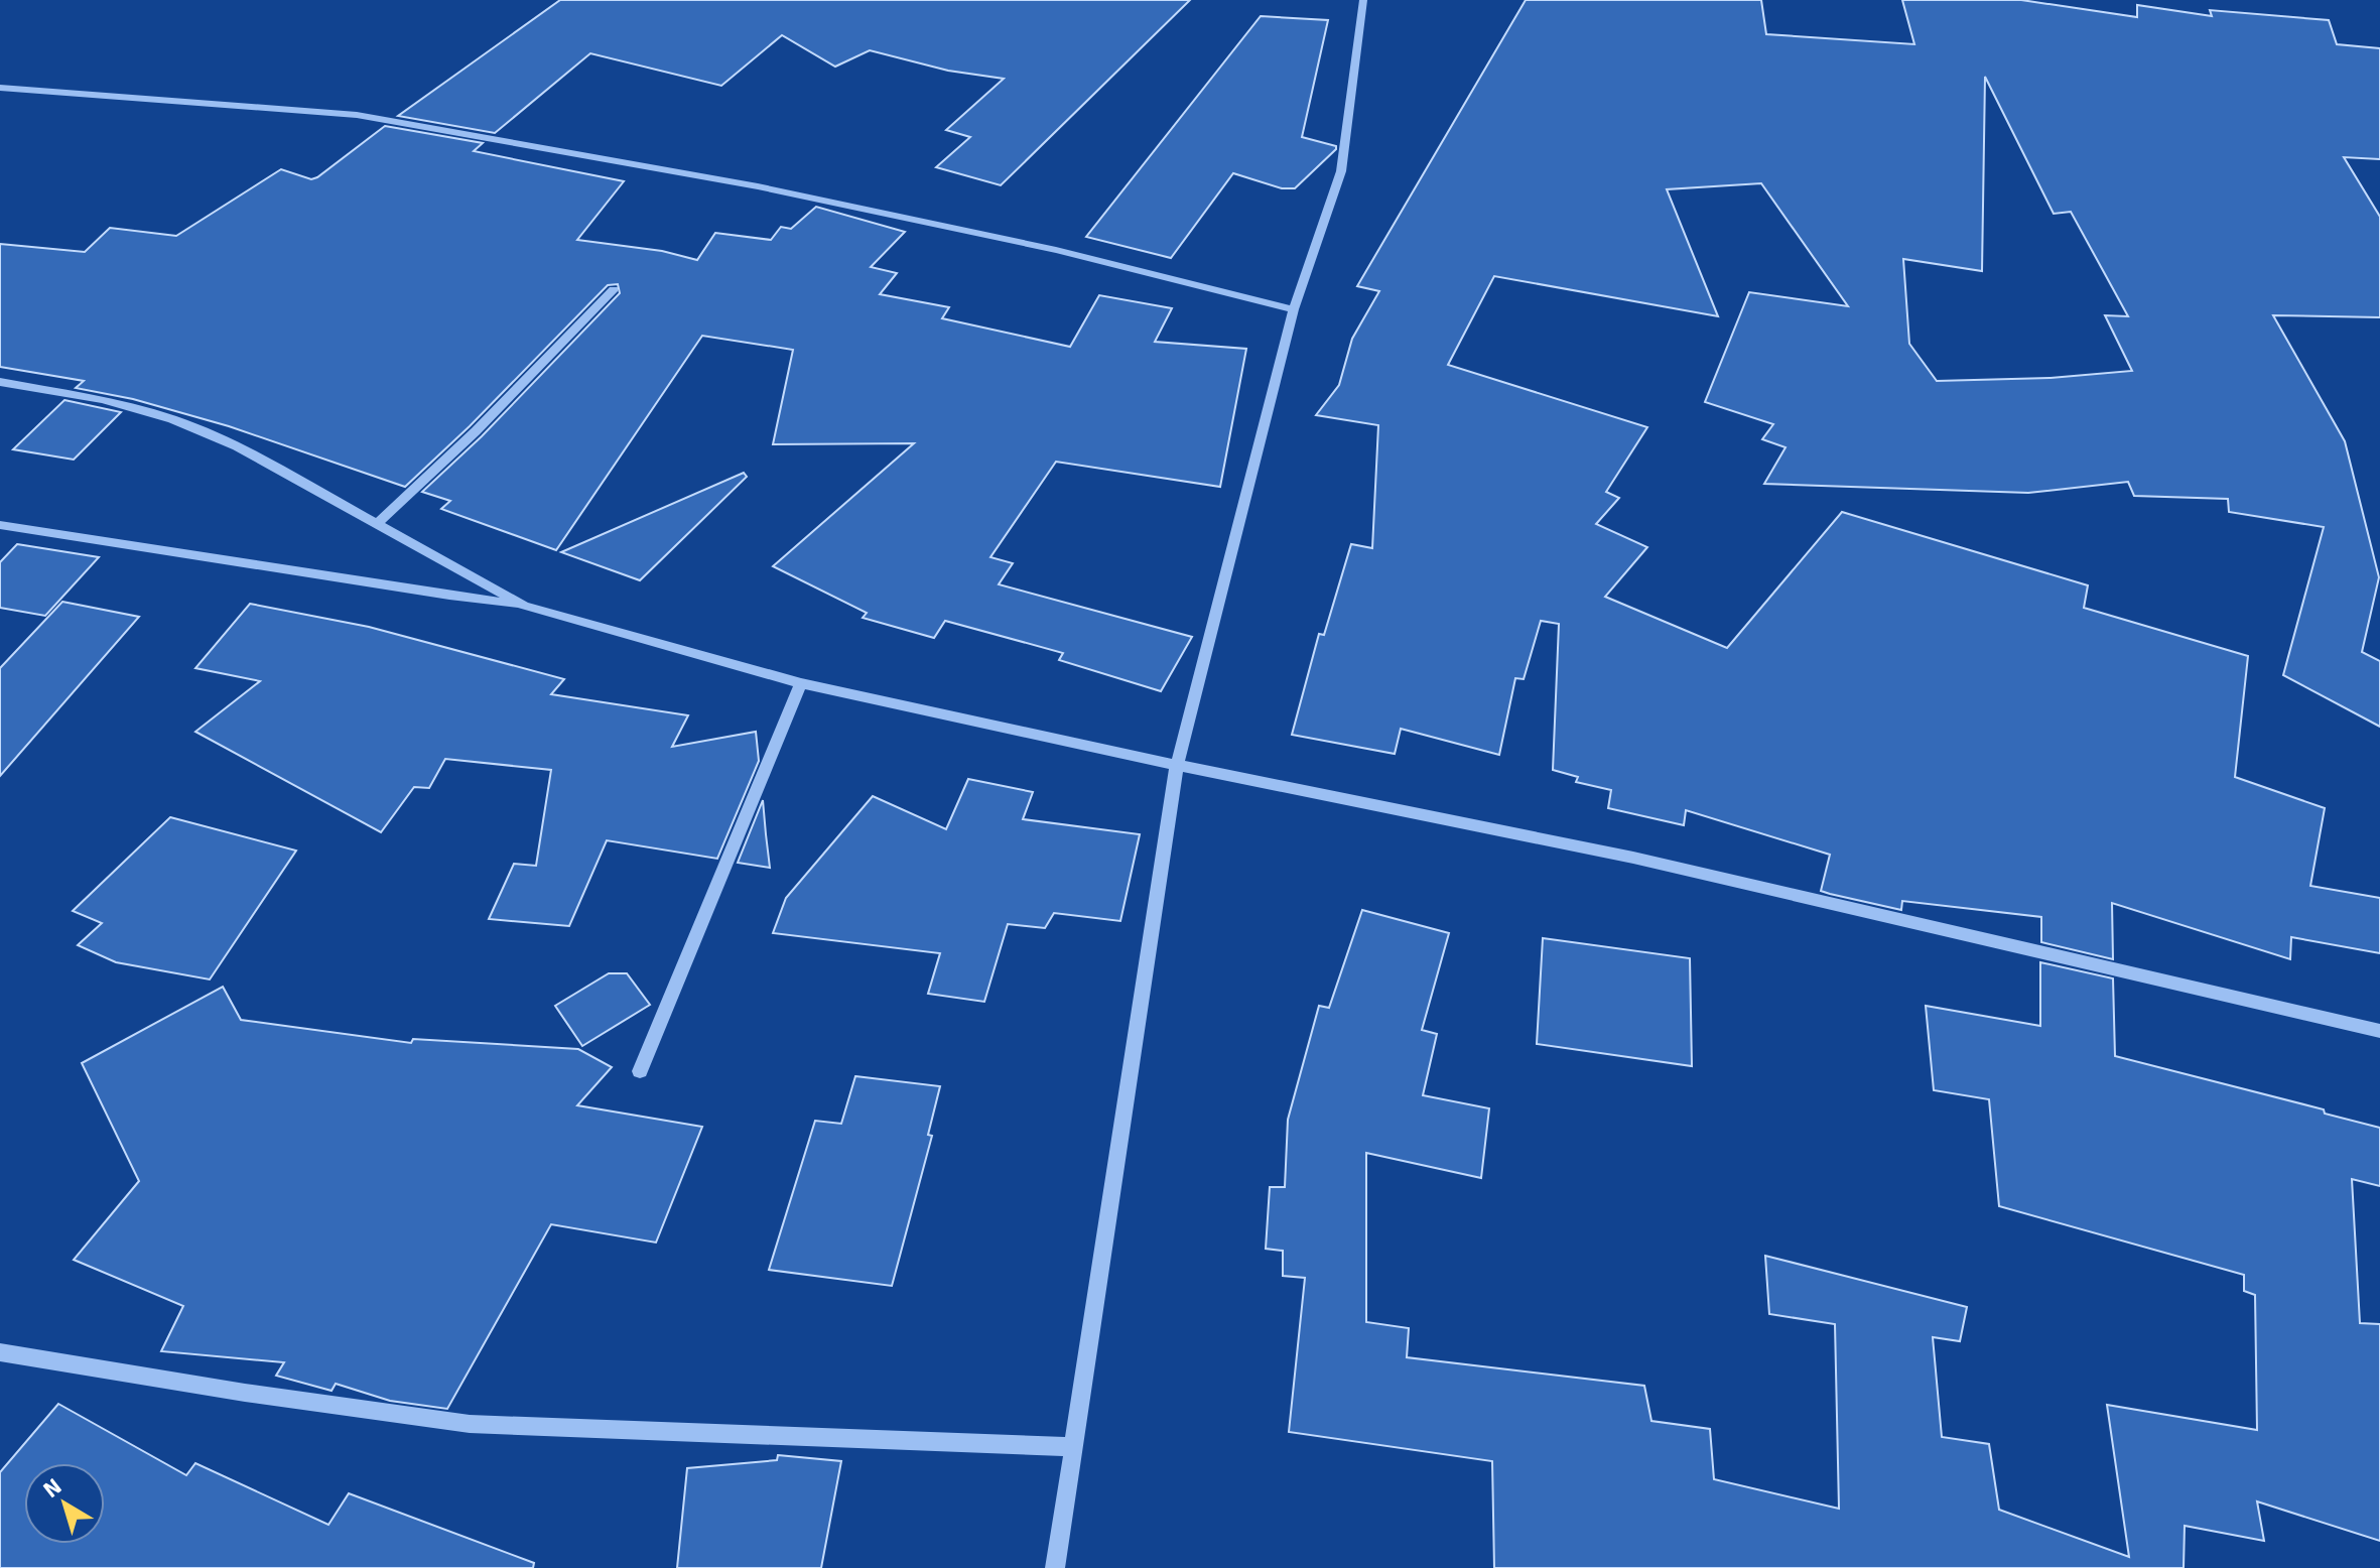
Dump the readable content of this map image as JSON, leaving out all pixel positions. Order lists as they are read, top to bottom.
{
  "north": "top left"
}
